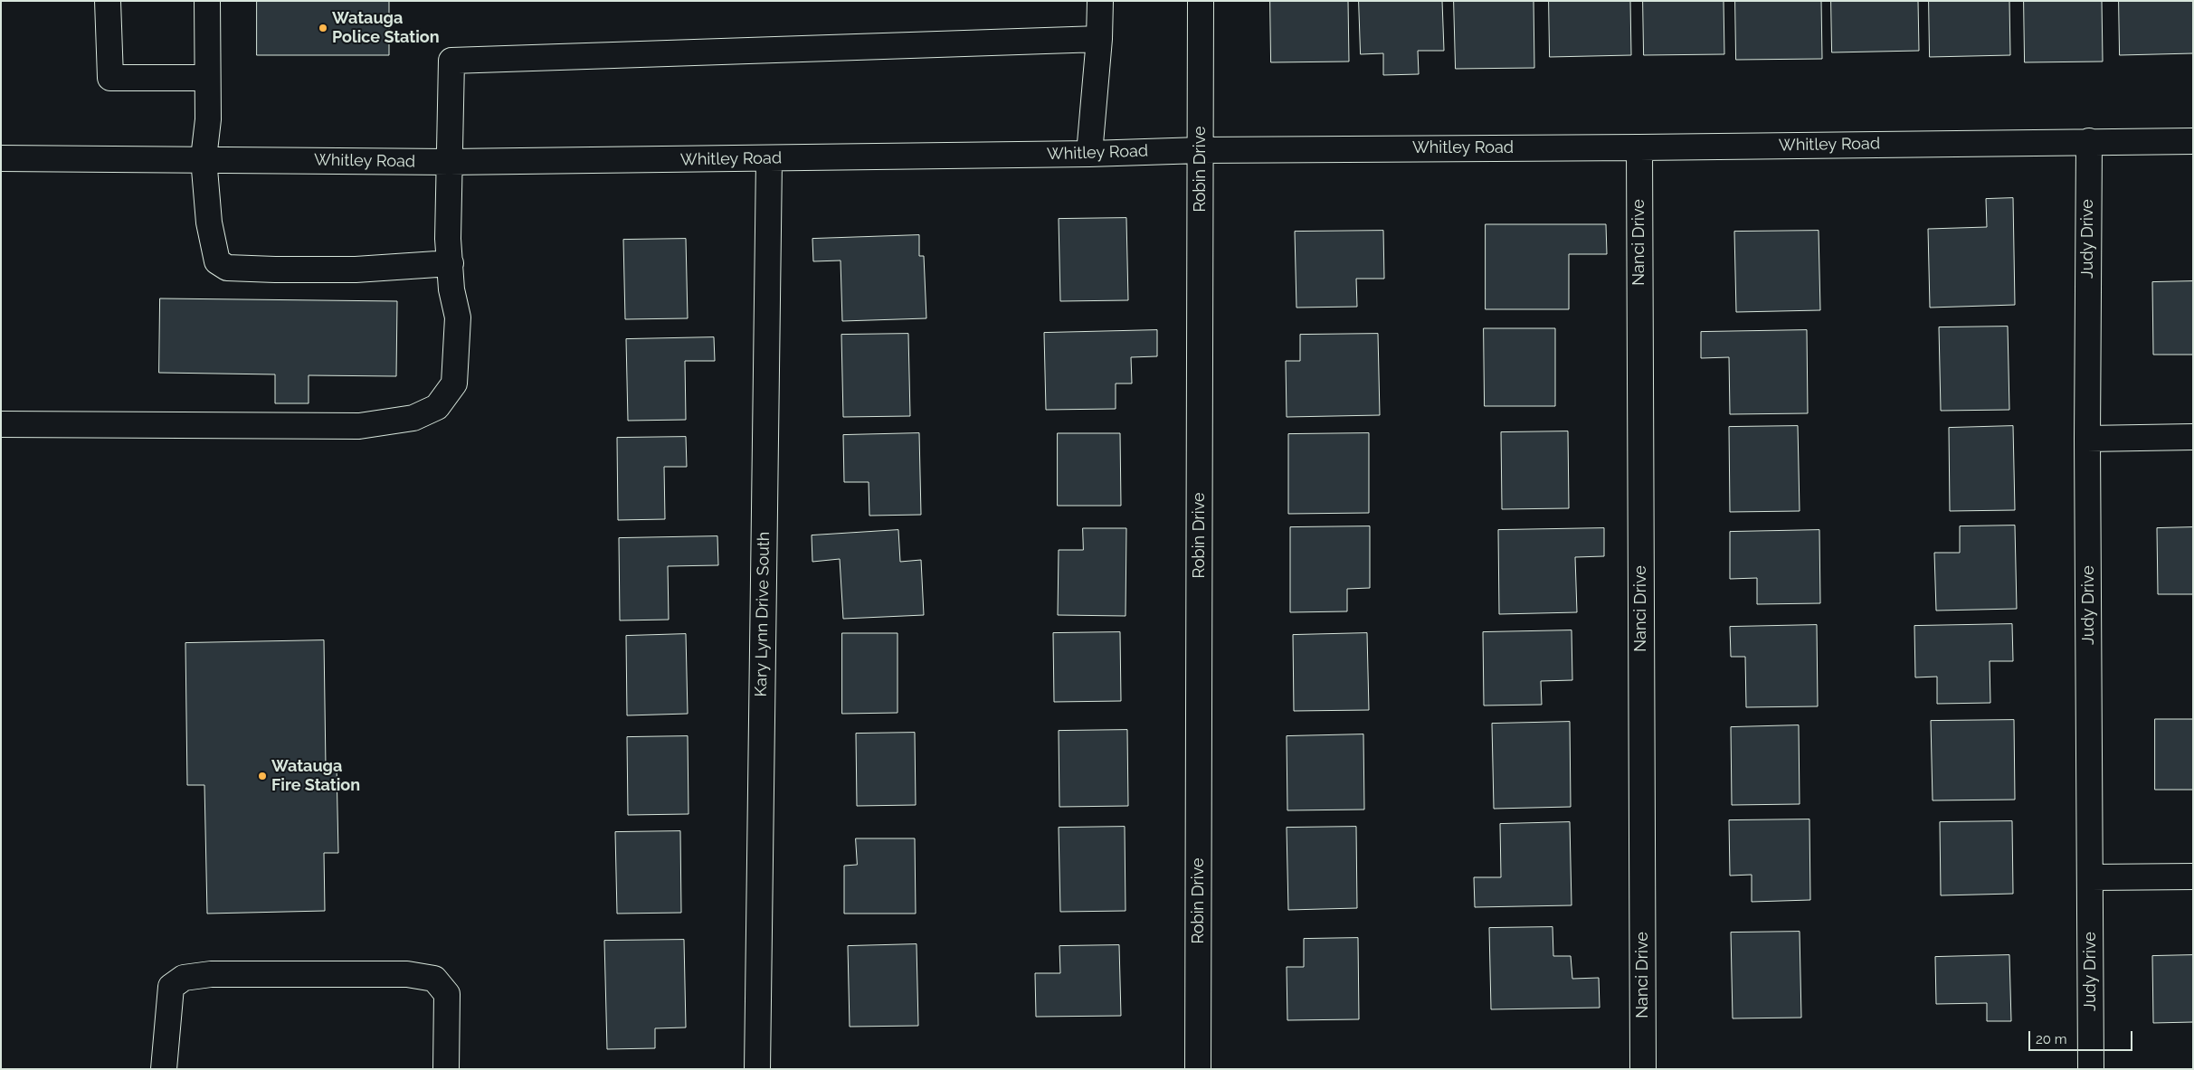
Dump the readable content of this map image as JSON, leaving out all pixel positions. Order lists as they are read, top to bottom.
{
  "streets": {
    "street": [
      "Whitley Road",
      "Robin Drive",
      "Judy Drive",
      "Nanci Drive",
      "Kary Lynn Drive South"
    ]
  },
  "crossings": [
    ["Whitley Road", "Robin Drive"],
    ["Whitley Road", "Judy Drive"],
    ["Whitley Road", "Nanci Drive"],
    ["Whitley Road", "Kary Lynn Drive South"]
  ],
  "places": ["Watauga Police Station", "Watauga Fire Station"],
  "scale_bar": "20 m"
}
